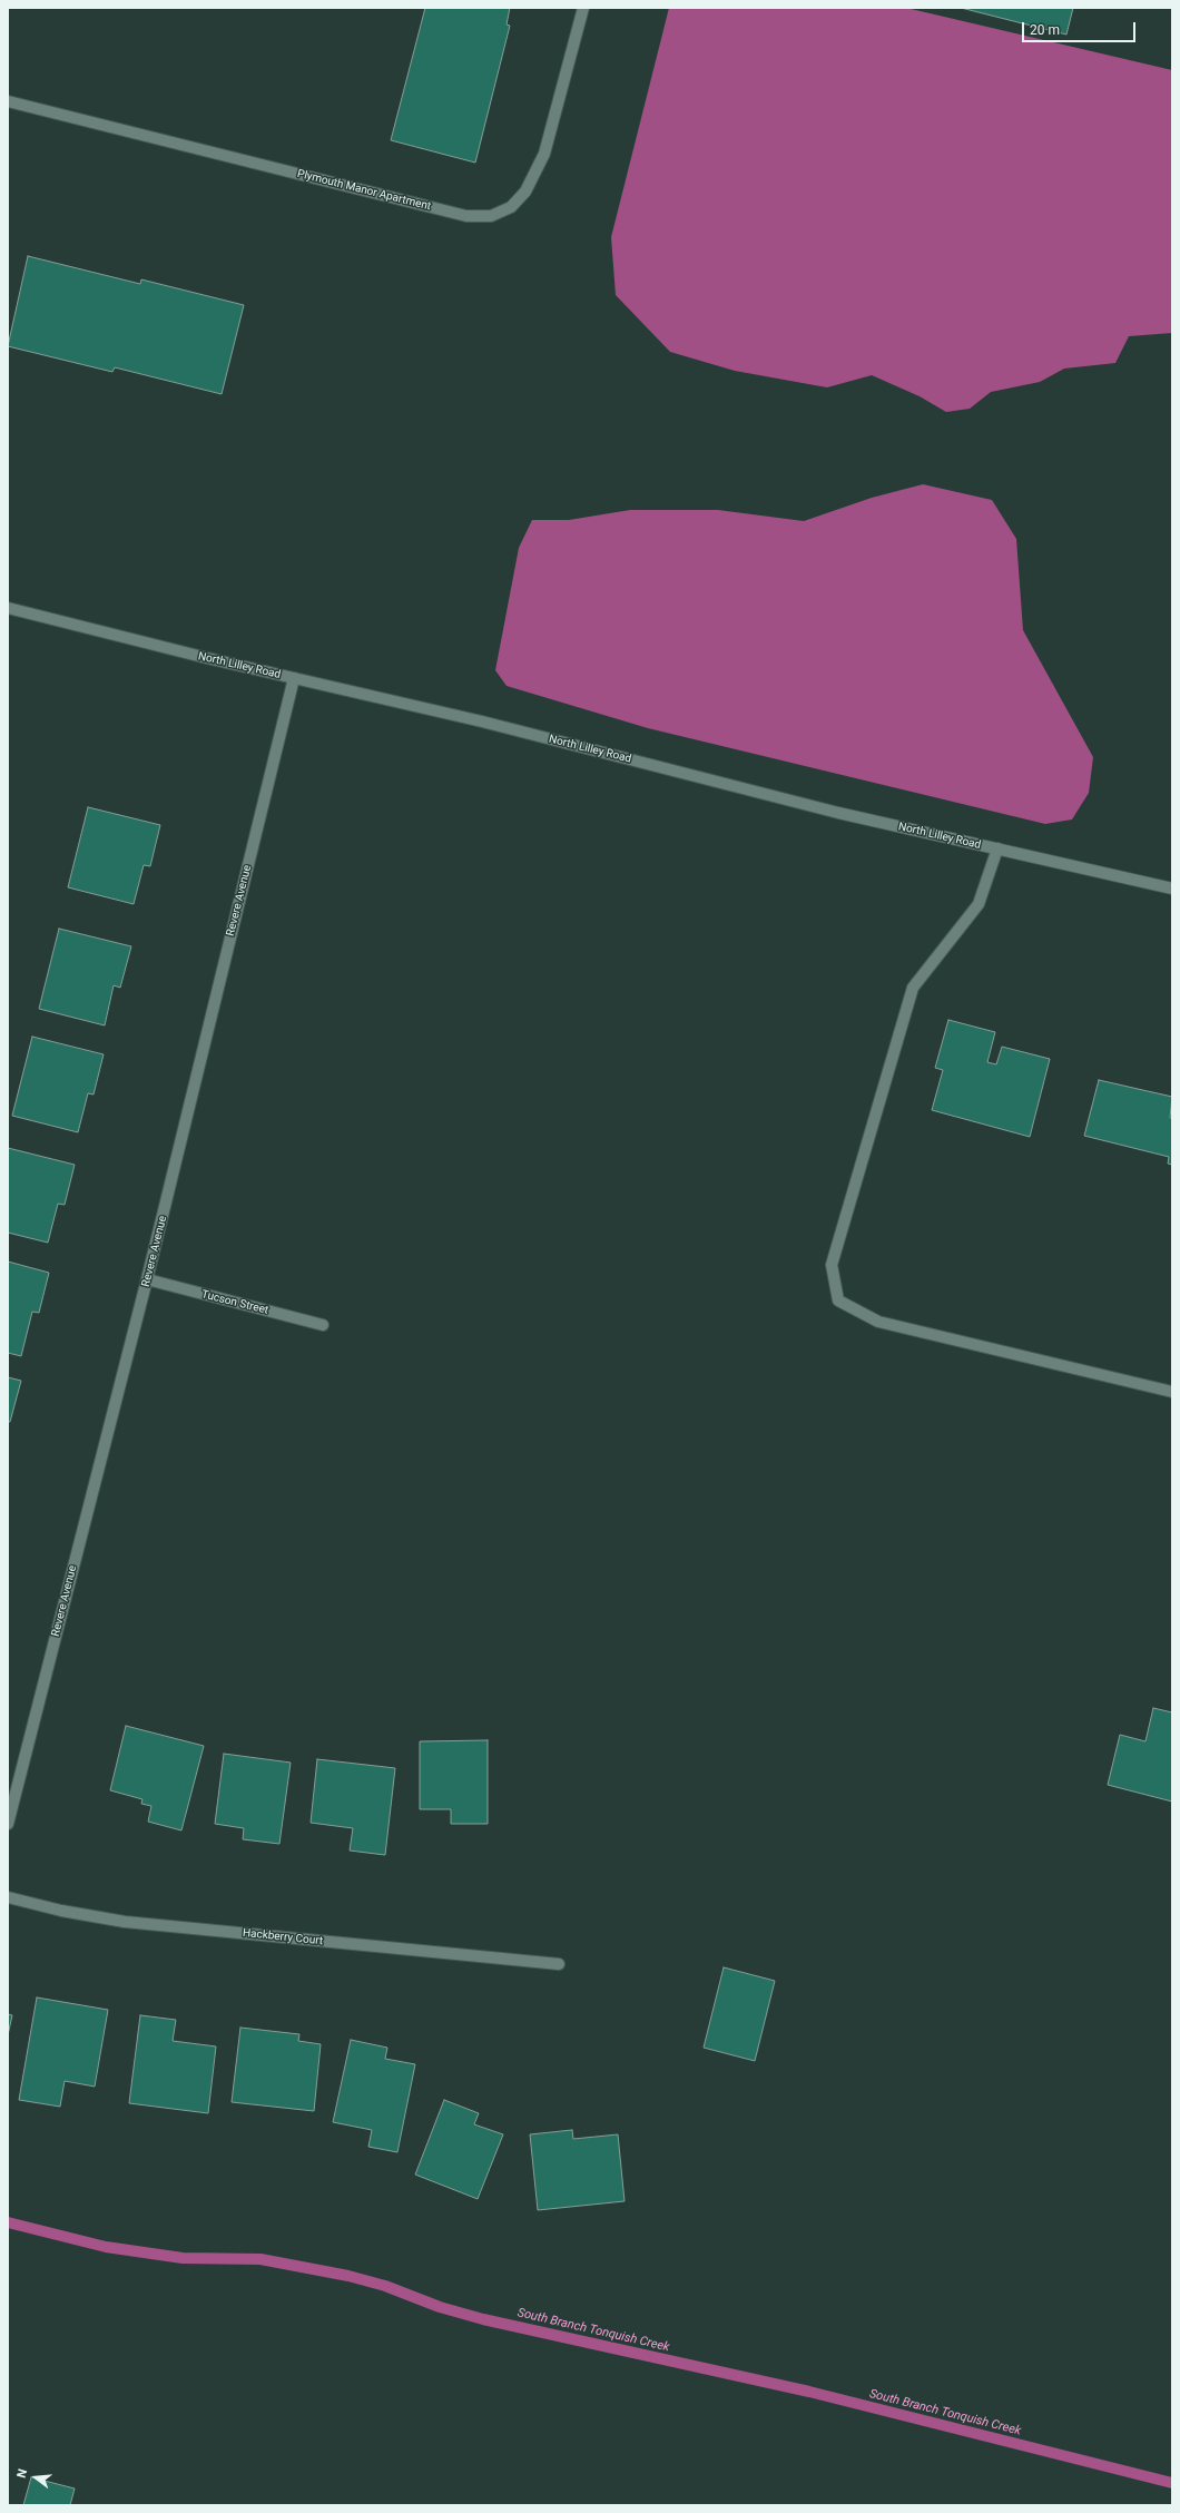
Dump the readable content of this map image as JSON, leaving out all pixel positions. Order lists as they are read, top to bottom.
{
  "streets": {
    "street": [
      "Plymouth Manor Apartment",
      "North Lilley Road",
      "Revere Avenue",
      "Tucson Street",
      "Hackberry Court"
    ]
  },
  "crossings": [
    ["North Lilley Road", "Revere Avenue"],
    ["Revere Avenue", "Tucson Street"]
  ],
  "water": ["South Branch Tonquish Creek"],
  "scale_bar": "20 m",
  "north": "left"
}
